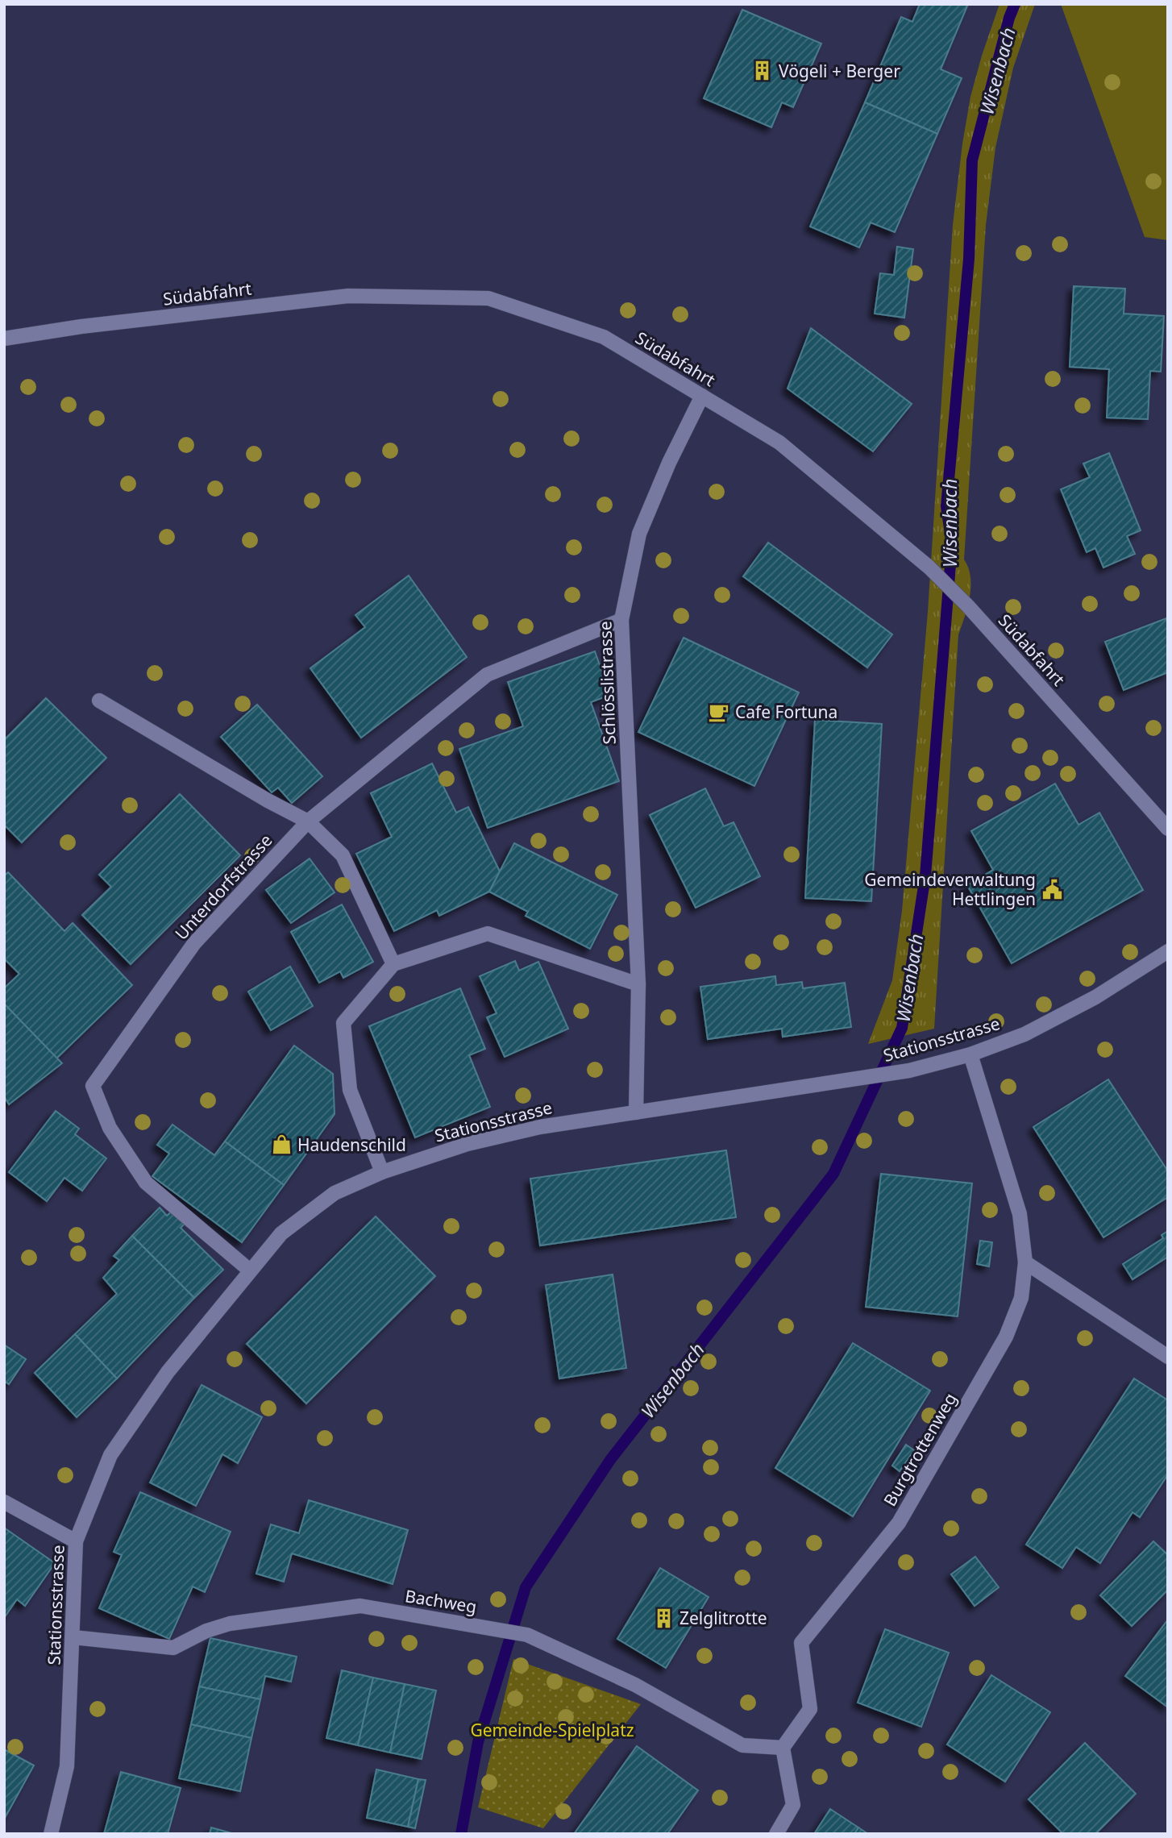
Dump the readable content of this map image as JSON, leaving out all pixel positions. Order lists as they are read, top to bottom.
{
  "streets": {
    "street": [
      "Südabfahrt",
      "Schlösslistrasse",
      "Unterdorfstrasse",
      "Stationsstrasse",
      "Burgtrottenweg",
      "Bachweg"
    ]
  },
  "crossings": [
    ["Südabfahrt", "Schlösslistrasse"],
    ["Schlösslistrasse", "Unterdorfstrasse"],
    ["Schlösslistrasse", "Stationsstrasse"],
    ["Unterdorfstrasse", "Stationsstrasse"],
    ["Stationsstrasse", "Burgtrottenweg"],
    ["Stationsstrasse", "Bachweg"],
    ["Burgtrottenweg", "Bachweg"]
  ],
  "water": ["Wisenbach"],
  "parks": ["Gemeinde-Spielplatz"],
  "places": {
    "building": ["Vögeli + Berger", "Zelglitrotte"],
    "cafe": ["Cafe Fortuna"],
    "public building": ["Gemeindeverwaltung Hettlingen"],
    "shop": ["Haudenschild"]
  }
}
